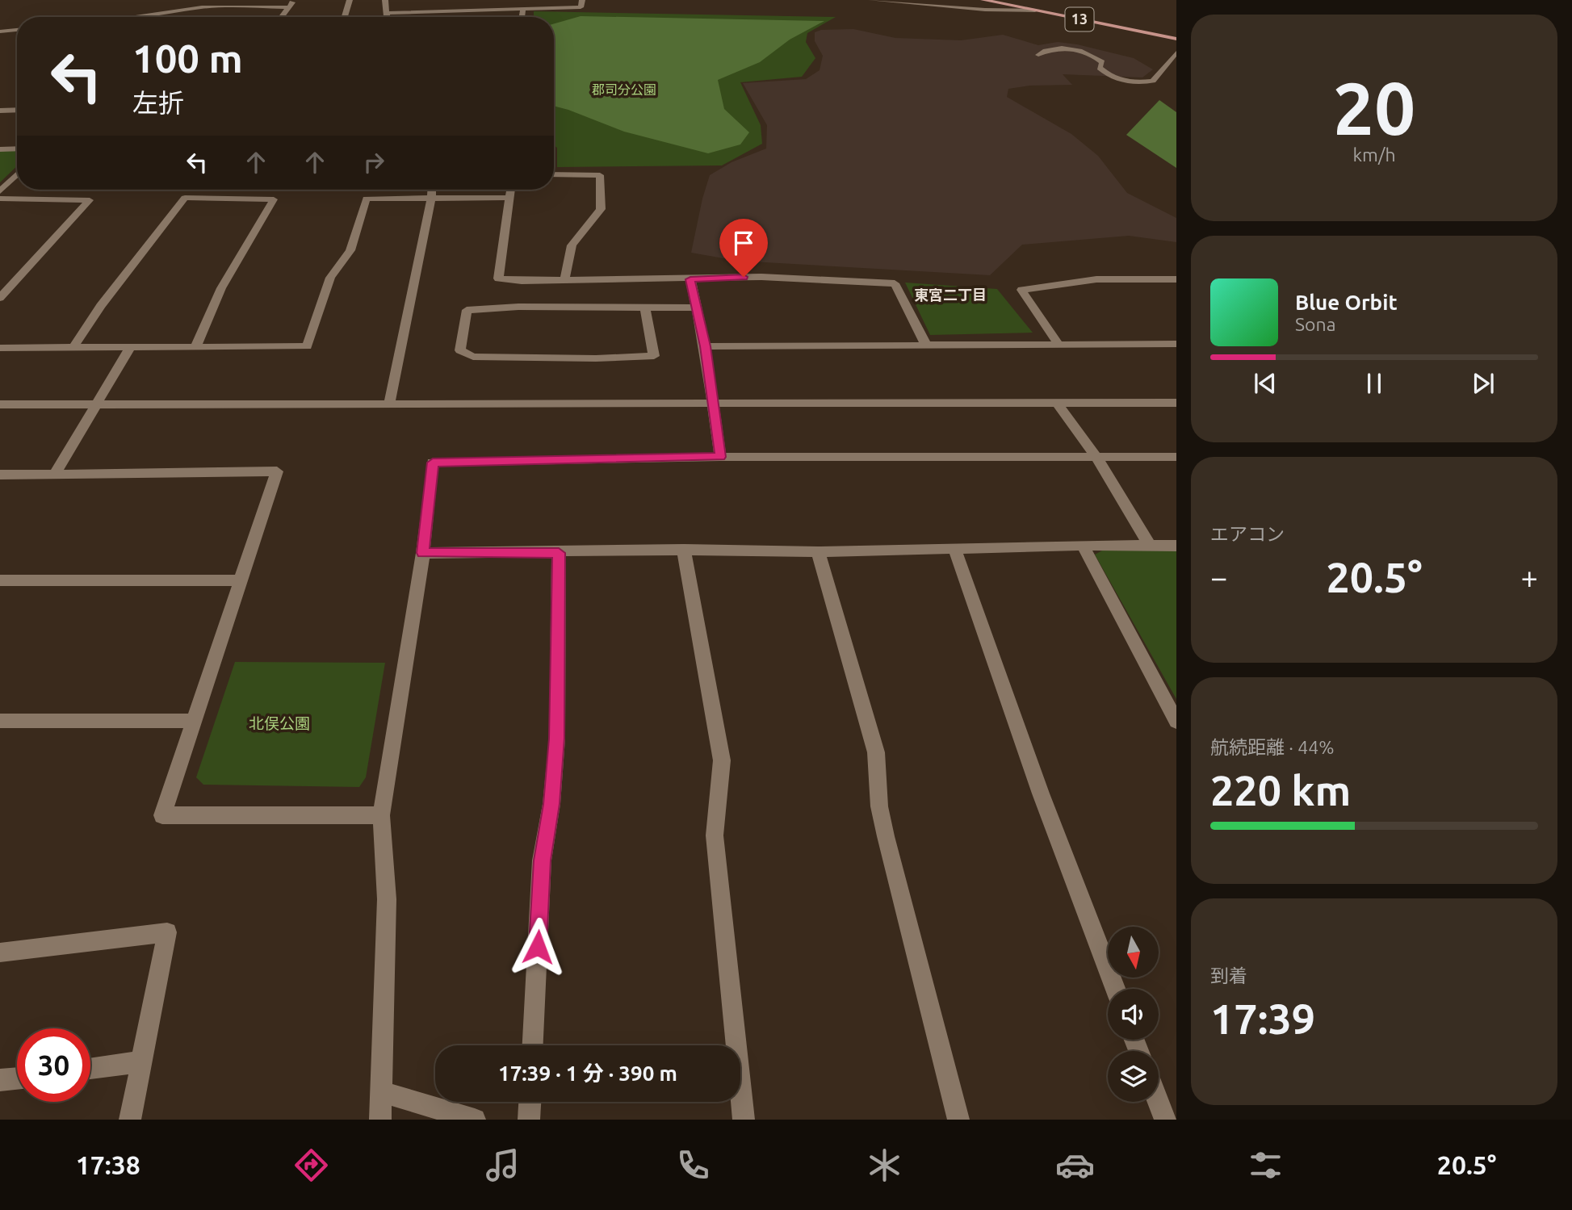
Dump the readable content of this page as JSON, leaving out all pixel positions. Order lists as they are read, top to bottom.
{
  "streets": {
    "main road": ["13"]
  },
  "districts": ["東宮二丁目"],
  "parks": ["郡司分公園", "北俣公園"],
  "north": "bottom",
  "page": {
    "tile": [
      ["20", "km/h"],
      "エアコン",
      ["航続距離 · 44%", "220 km"],
      ["到着", "17:39"]
    ],
    "turn": ["100 m", "左折"],
    "song": ["Blue Orbit", "Sona"],
    "heat": ["−", "20.5°", "+"],
    "limit": "30",
    "trip": "17:39 · 1 分 · 390 m",
    "tabs": ["17:38", "20.5°"]
  }
}
